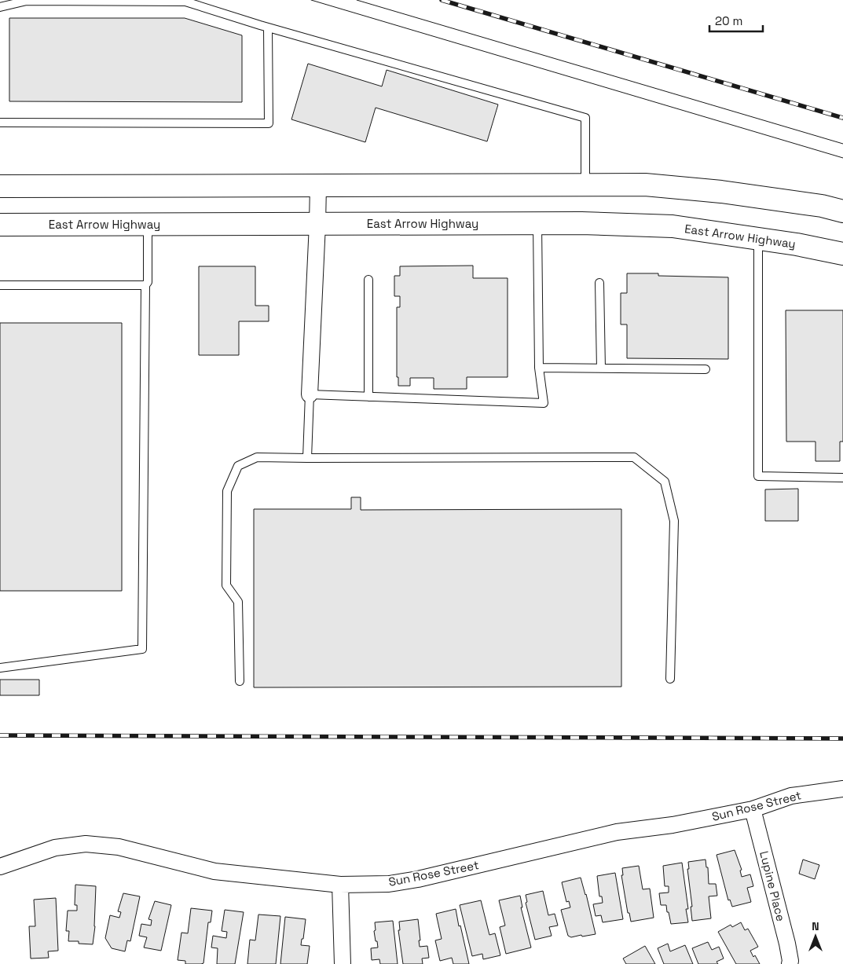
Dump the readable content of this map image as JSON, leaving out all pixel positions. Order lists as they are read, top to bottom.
{
  "streets": {
    "main road": ["East Arrow Highway"],
    "street": ["Sun Rose Street", "Lupine Place"]
  },
  "crossings": [
    ["Sun Rose Street", "Lupine Place"]
  ],
  "scale_bar": "20 m",
  "north": "top"
}
